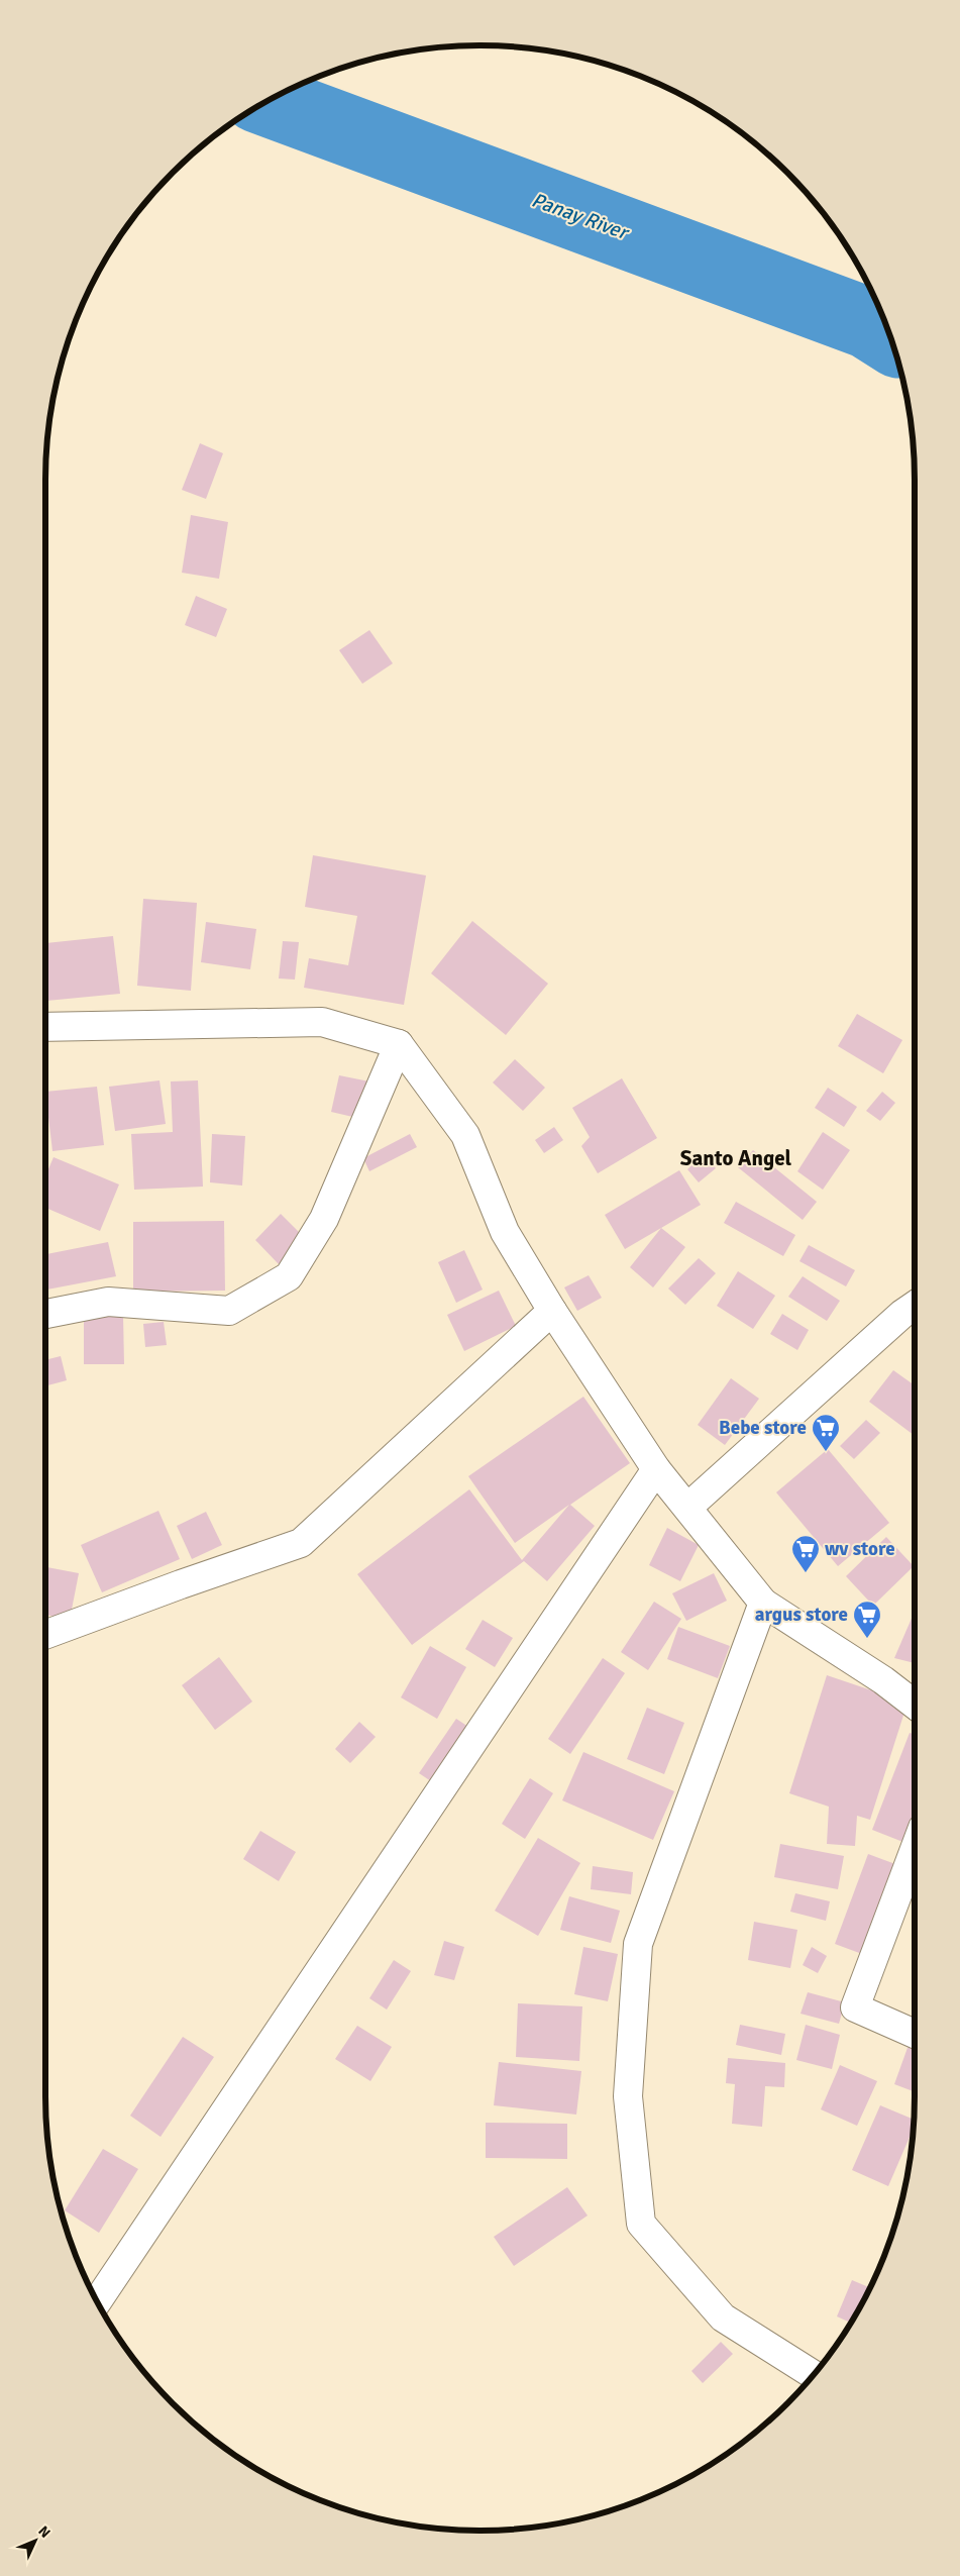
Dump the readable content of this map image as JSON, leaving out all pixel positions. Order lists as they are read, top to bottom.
{
  "districts": ["Santo Angel"],
  "water": ["Panay River"],
  "places": {
    "supermarket": ["Bebe store", "wv store", "argus store"]
  },
  "north": "top right"
}
